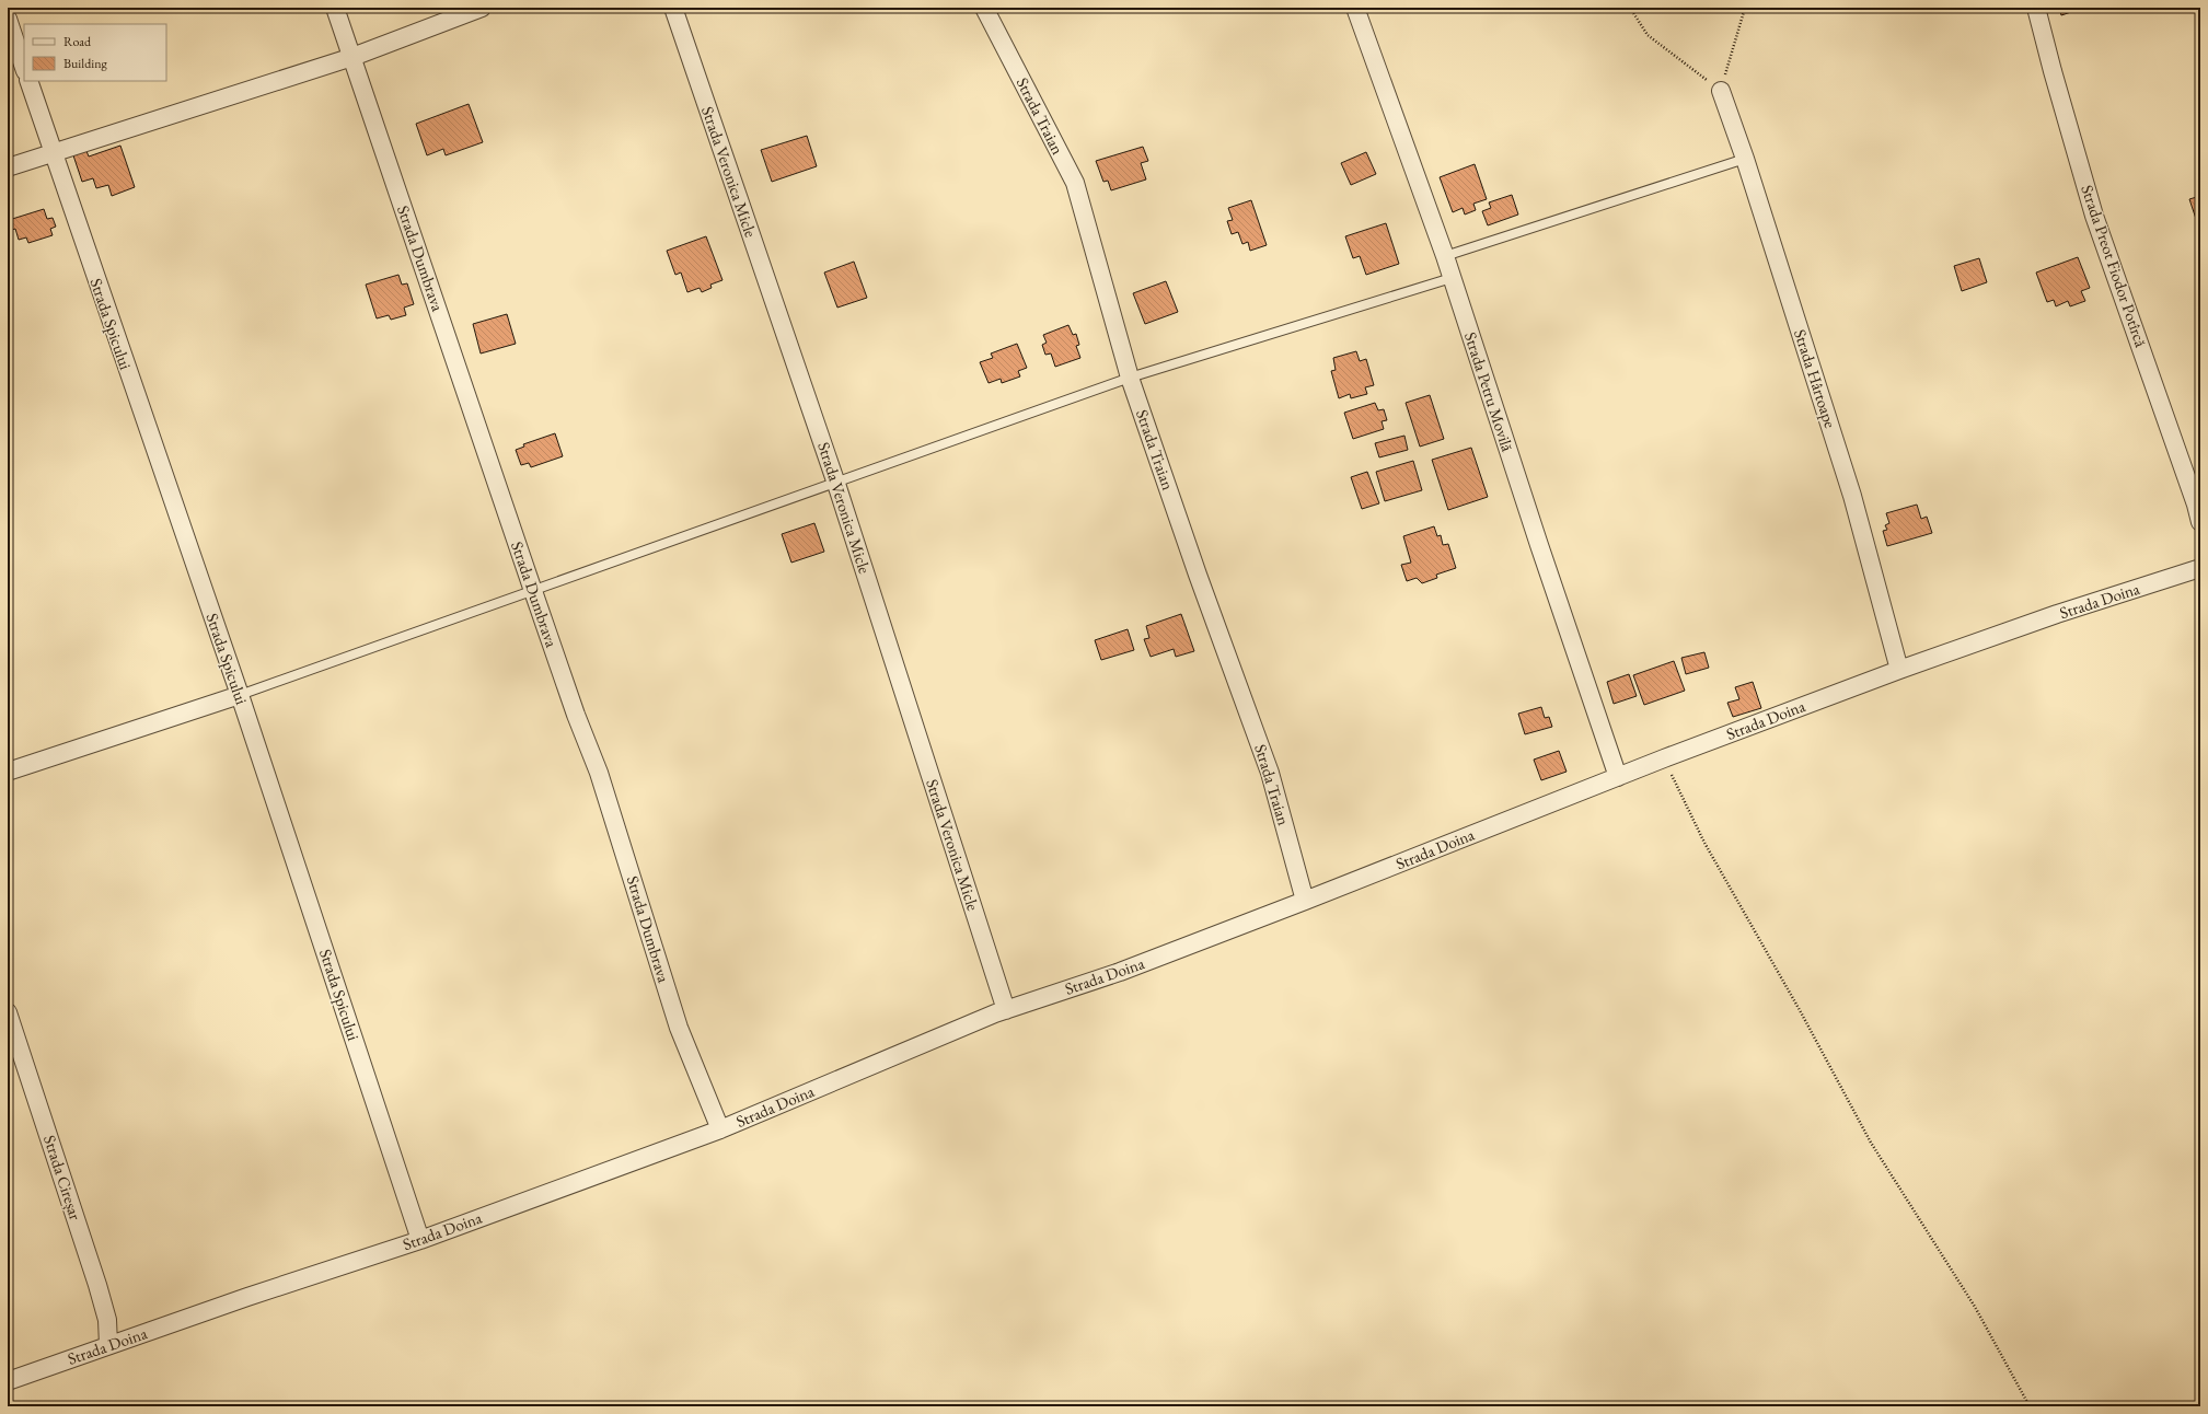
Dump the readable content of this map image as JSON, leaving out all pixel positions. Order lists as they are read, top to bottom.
{
  "streets": {
    "street": [
      "Strada Traian",
      "Strada Veronica Micle",
      "Strada Dumbrava",
      "Strada Preot Fiodor Potîrcă",
      "Strada Spicului",
      "Strada Hârtoape",
      "Strada Petru Movilă",
      "Strada Doina",
      "Strada Cireșar"
    ]
  },
  "crossings": [
    ["Strada Traian", "Strada Doina"],
    ["Strada Veronica Micle", "Strada Doina"],
    ["Strada Dumbrava", "Strada Doina"],
    ["Strada Spicului", "Strada Doina"],
    ["Strada Hârtoape", "Strada Doina"],
    ["Strada Petru Movilă", "Strada Doina"],
    ["Strada Doina", "Strada Cireșar"]
  ],
  "legend": ["Road", "Building"]
}
